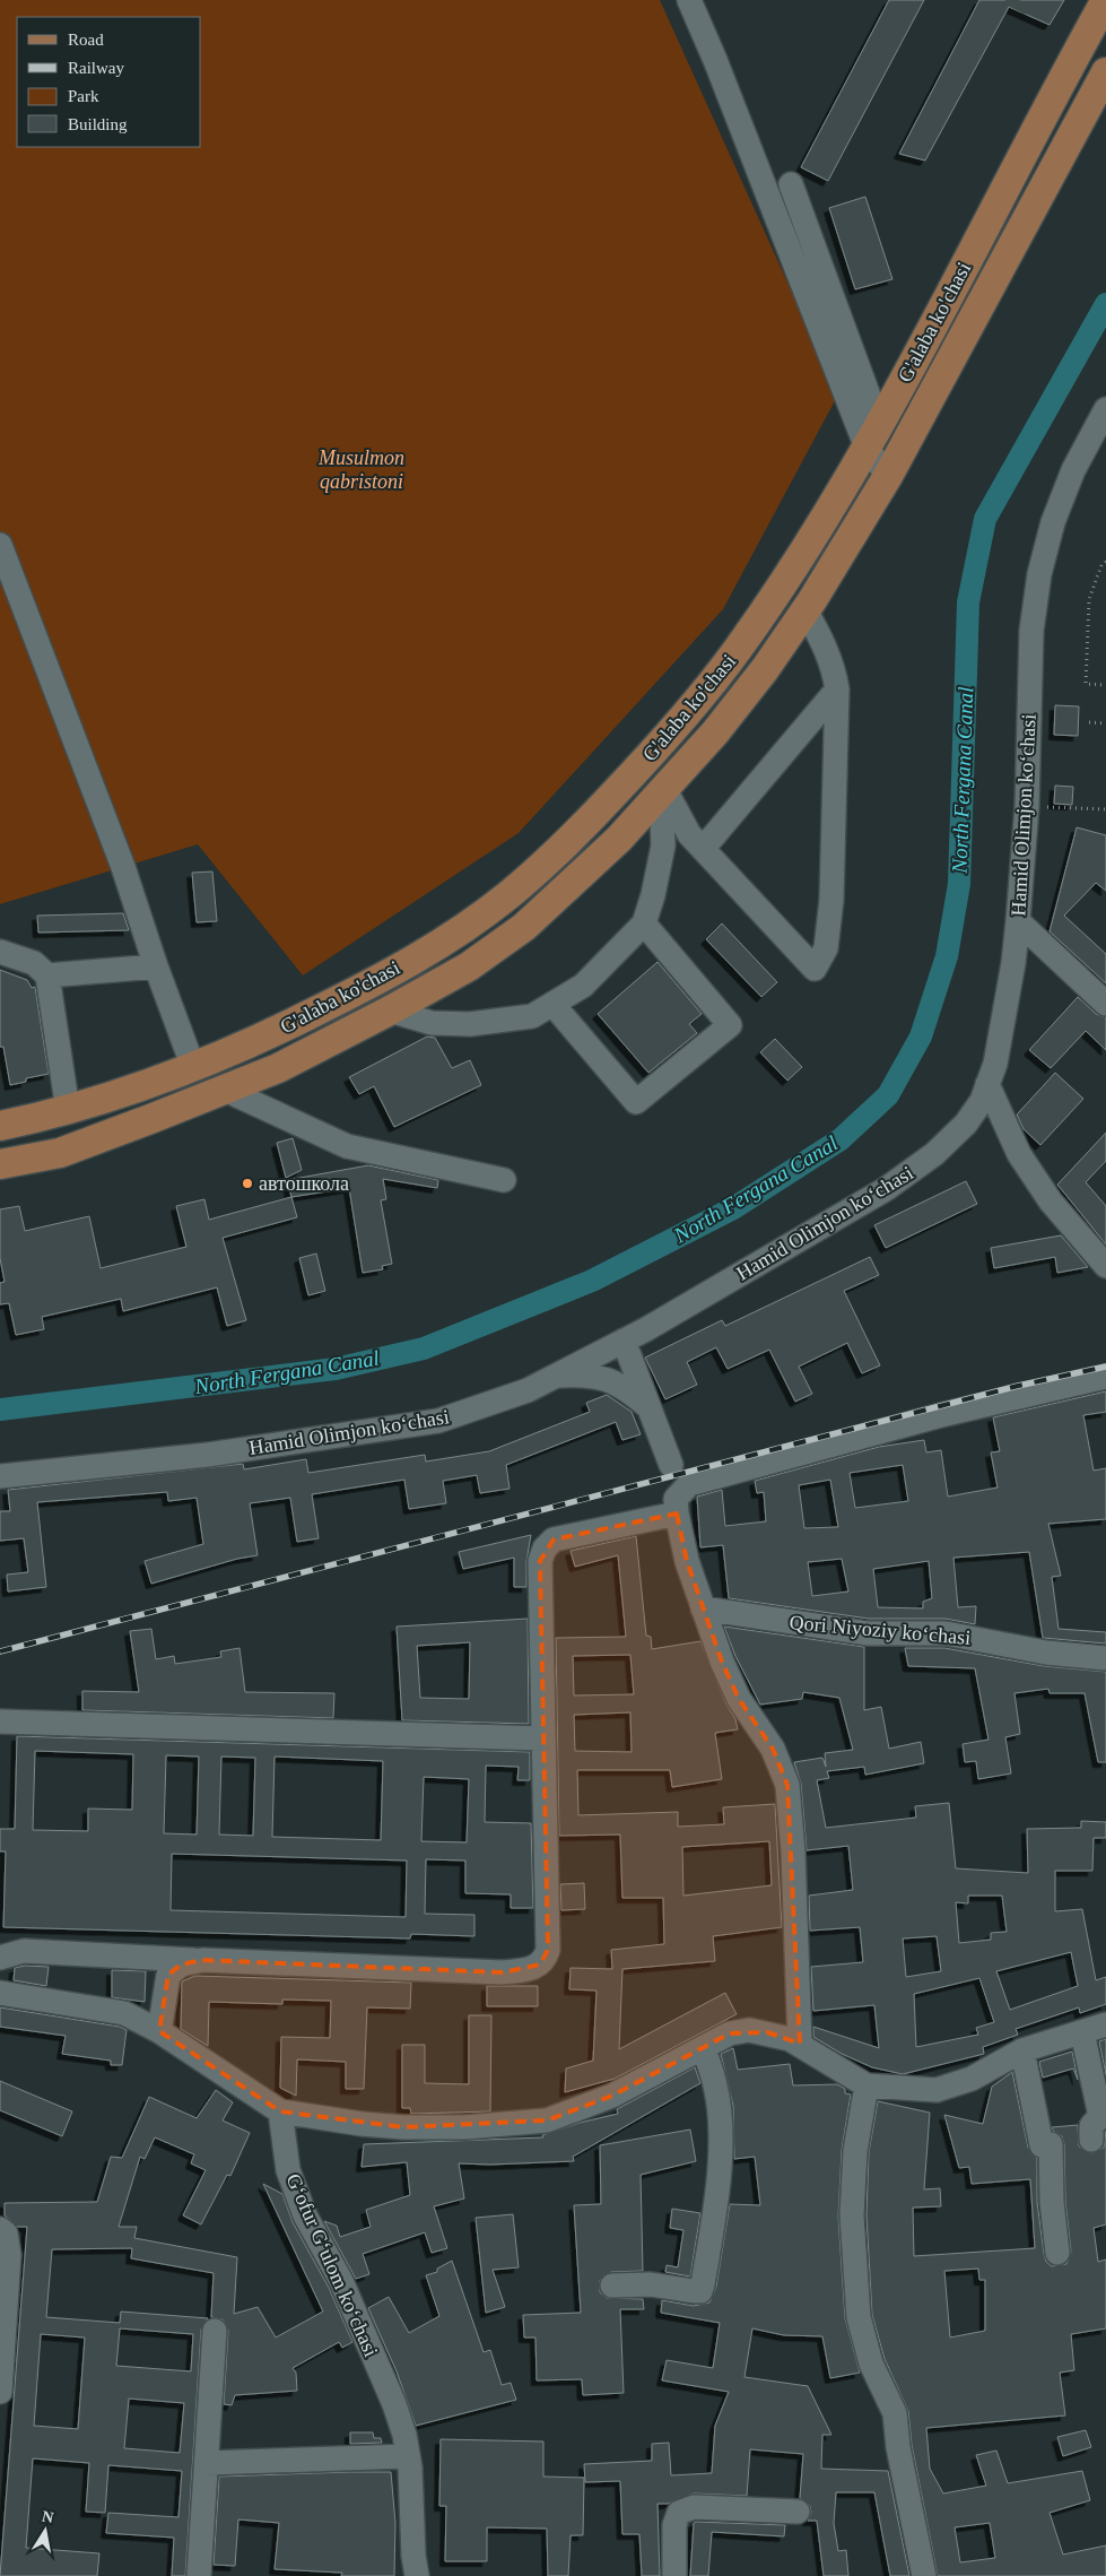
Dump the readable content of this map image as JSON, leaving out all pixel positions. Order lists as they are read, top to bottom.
{
  "streets": {
    "main road": ["G'alaba ko'chasi"],
    "street": ["Hamid Olimjon koʻchasi", "Qori Niyoziy koʻchasi", "Gʻofur Gʻulom koʻchasi"]
  },
  "water": ["North Fergana Canal"],
  "parks": ["Musulmon qabristoni"],
  "places": ["автошкола"],
  "legend": [
    "Road",
    "Railway",
    "Park",
    "Building"
  ],
  "north": "top"
}
